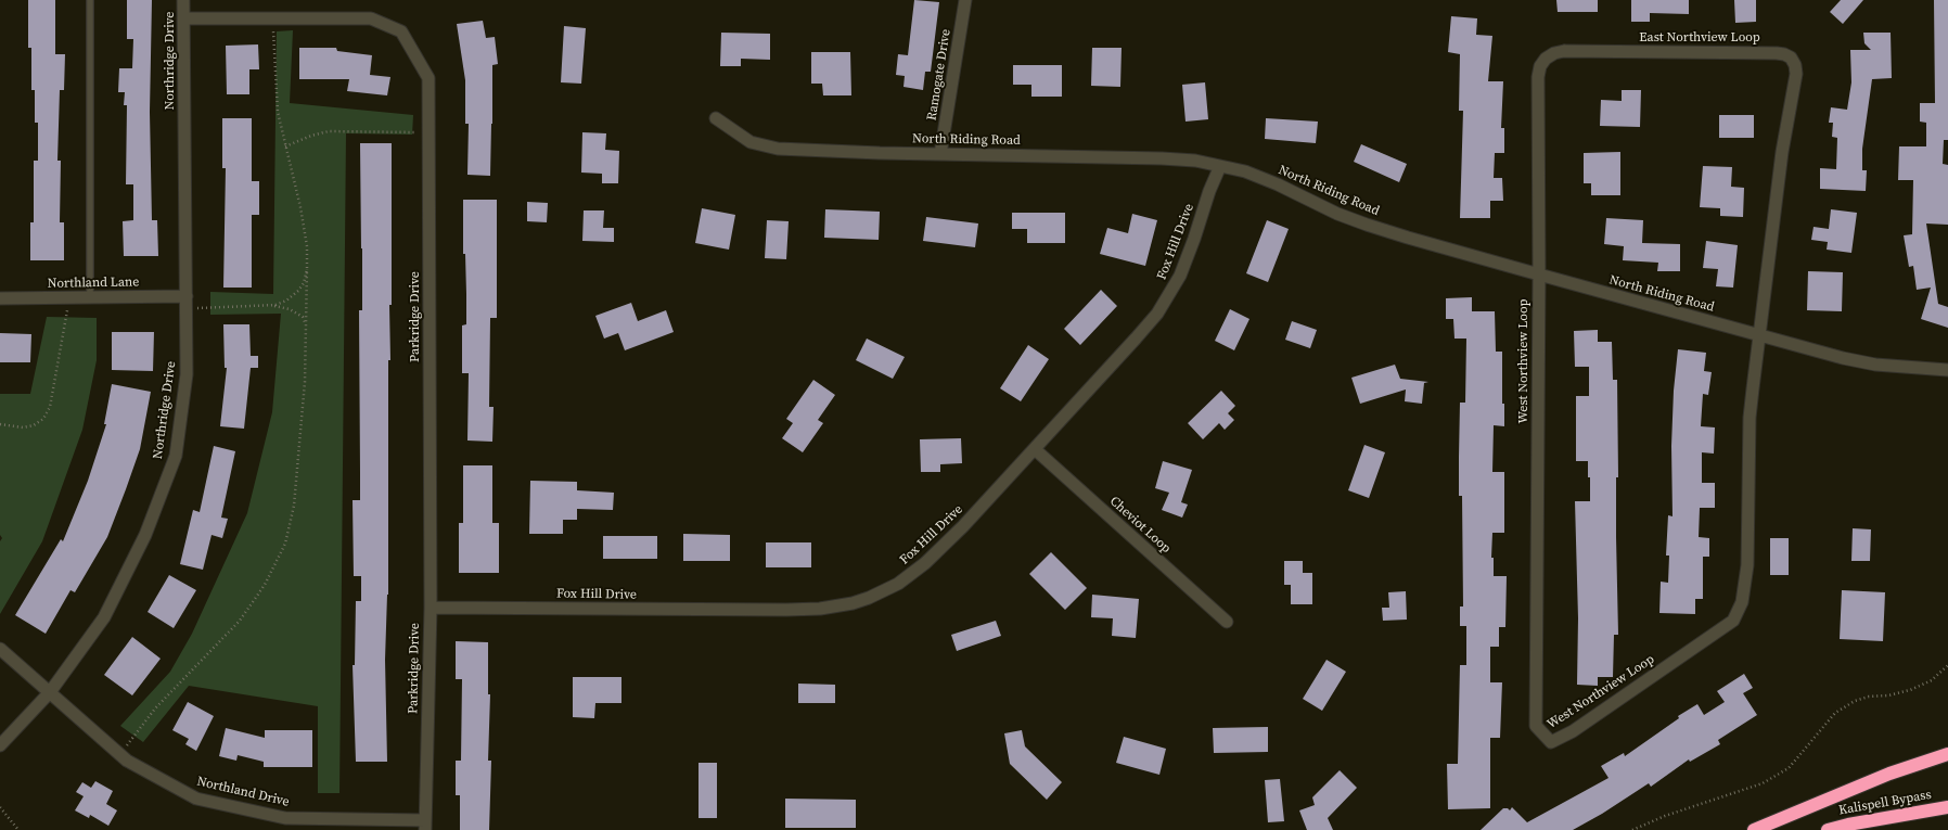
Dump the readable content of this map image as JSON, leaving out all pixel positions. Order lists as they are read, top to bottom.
{
  "streets": {
    "highway": ["Kalispell Bypass"],
    "street": [
      "East Northview Loop",
      "Northridge Drive",
      "Ramogate Drive",
      "North Riding Road",
      "Fox Hill Drive",
      "Northland Lane",
      "Parkridge Drive",
      "West Northview Loop",
      "Cheviot Loop",
      "Northland Drive"
    ]
  },
  "crossings": [
    ["East Northview Loop", "North Riding Road"],
    ["East Northview Loop", "West Northview Loop"],
    ["Northridge Drive", "Northland Lane"],
    ["Northridge Drive", "Parkridge Drive"],
    ["Northridge Drive", "Northland Drive"],
    ["Ramogate Drive", "North Riding Road"],
    ["North Riding Road", "Fox Hill Drive"],
    ["North Riding Road", "West Northview Loop"],
    ["Fox Hill Drive", "Parkridge Drive"],
    ["Fox Hill Drive", "Cheviot Loop"],
    ["Parkridge Drive", "Northland Drive"]
  ]
}
